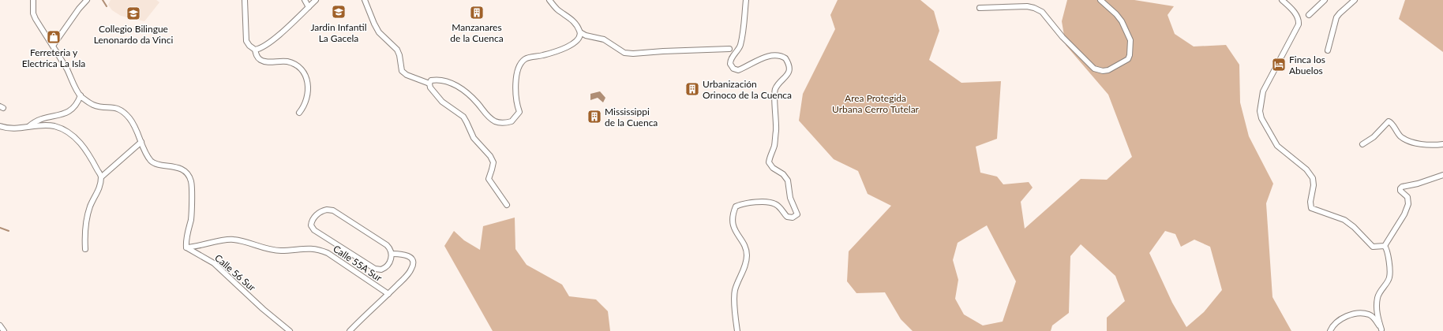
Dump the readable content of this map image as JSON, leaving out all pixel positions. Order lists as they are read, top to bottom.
{
  "streets": {
    "street": ["Calle 55A Sur", "Calle 56 Sur"]
  },
  "crossings": [
    ["Calle 55A Sur", "Calle 56 Sur"]
  ],
  "parks": ["Area Protegida Urbana Cerro Tutelar"],
  "places": {
    "school or university": ["Jardin Infantil La Gacela", "Collegio Bilingue Lenonardo da Vinci"],
    "building": ["Manzanares de la Cuenca", "Urbanización Orinoco de la Cuenca", "Mississippi de la Cuenca"],
    "shop": ["Ferreteria y Electrica La Isla"],
    "hotel": ["Finca los Abuelos"]
  }
}
